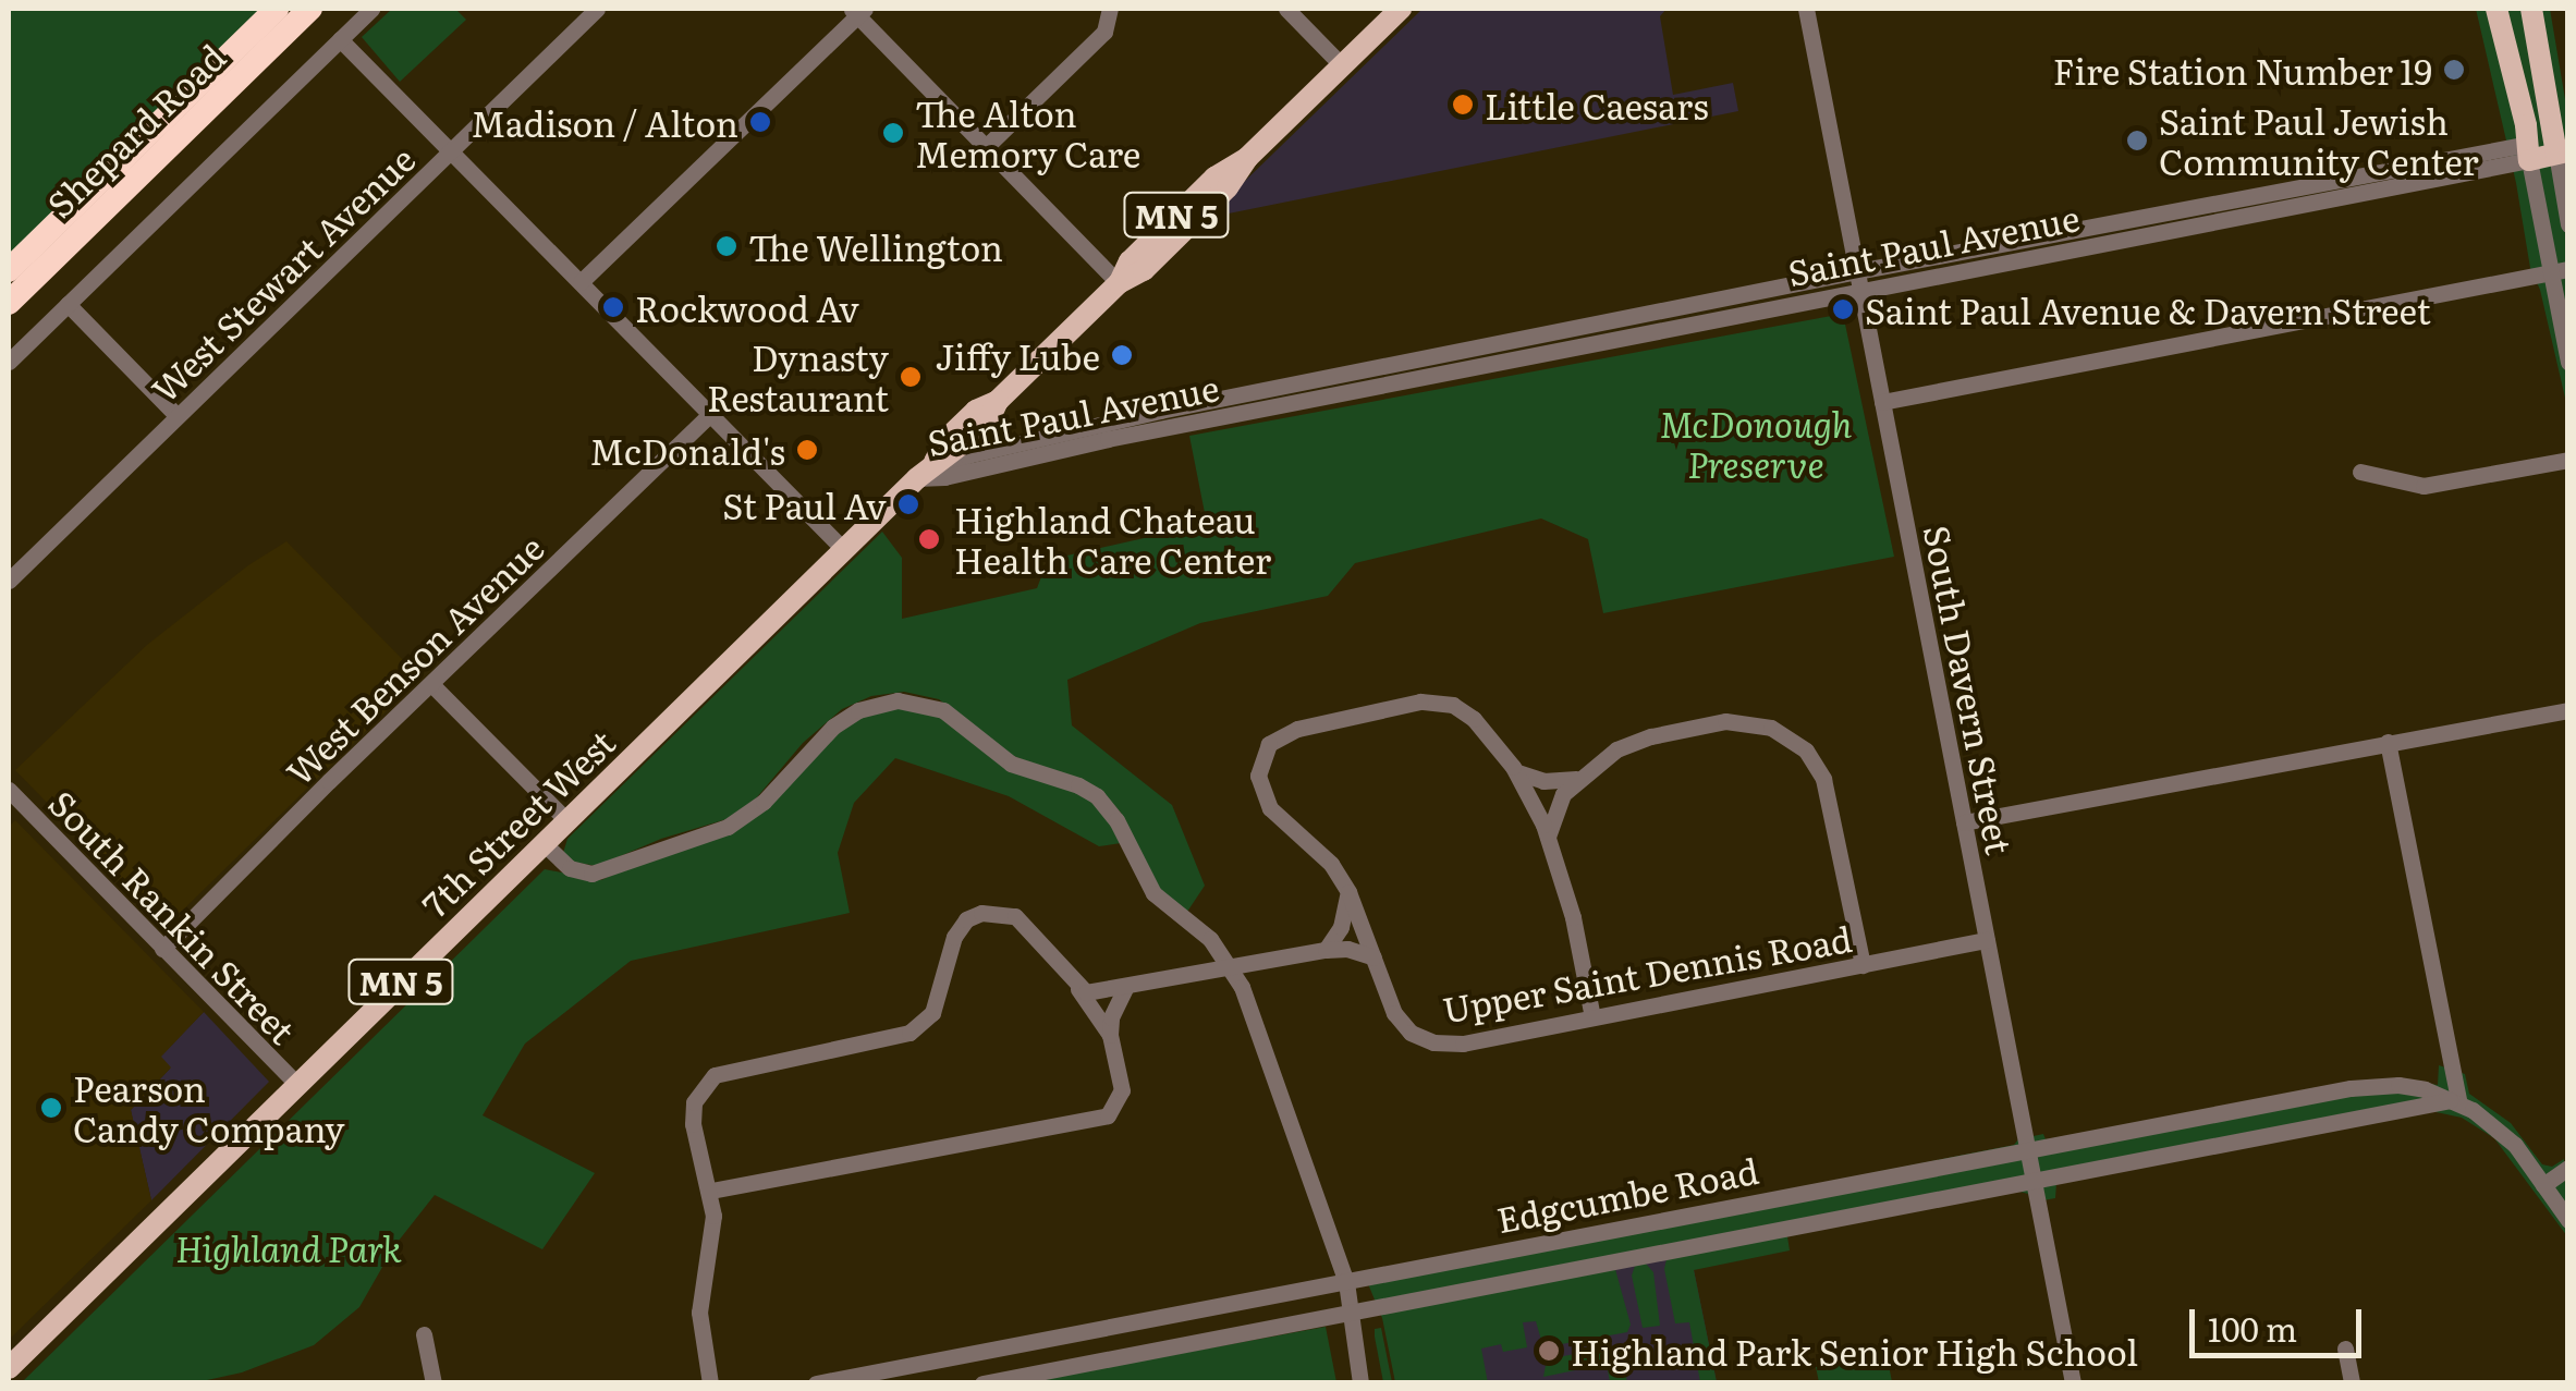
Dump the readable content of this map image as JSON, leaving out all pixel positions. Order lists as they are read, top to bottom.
{
  "streets": {
    "highway": ["Shepard Road"],
    "main road": ["MN 5", "Saint Paul Avenue", "7th Street West"],
    "street": [
      "West Stewart Avenue",
      "West Benson Avenue",
      "South Davern Street",
      "South Rankin Street",
      "Upper Saint Dennis Road",
      "Edgcumbe Road"
    ]
  },
  "crossings": [
    ["Saint Paul Avenue", "South Davern Street"],
    ["Saint Paul Avenue", "7th Street West"],
    ["West Benson Avenue", "South Rankin Street"],
    ["South Davern Street", "Upper Saint Dennis Road"],
    ["South Davern Street", "Edgcumbe Road"],
    ["7th Street West", "South Rankin Street"]
  ],
  "parks": ["McDonough Preserve", "Highland Park"],
  "places": [
    "Fire Station Number 19",
    "Little Caesars",
    "Madison / Alton",
    "The Alton Memory Care",
    "Saint Paul Jewish Community Center",
    "The Wellington",
    "Rockwood Av",
    "Saint Paul Avenue & Davern Street",
    "Jiffy Lube",
    "Dynasty Restaurant",
    "McDonald's",
    "St Paul Av",
    "Highland Chateau Health Care Center",
    "Pearson Candy Company",
    "Highland Park Senior High School"
  ],
  "scale_bar": "100 m"
}
